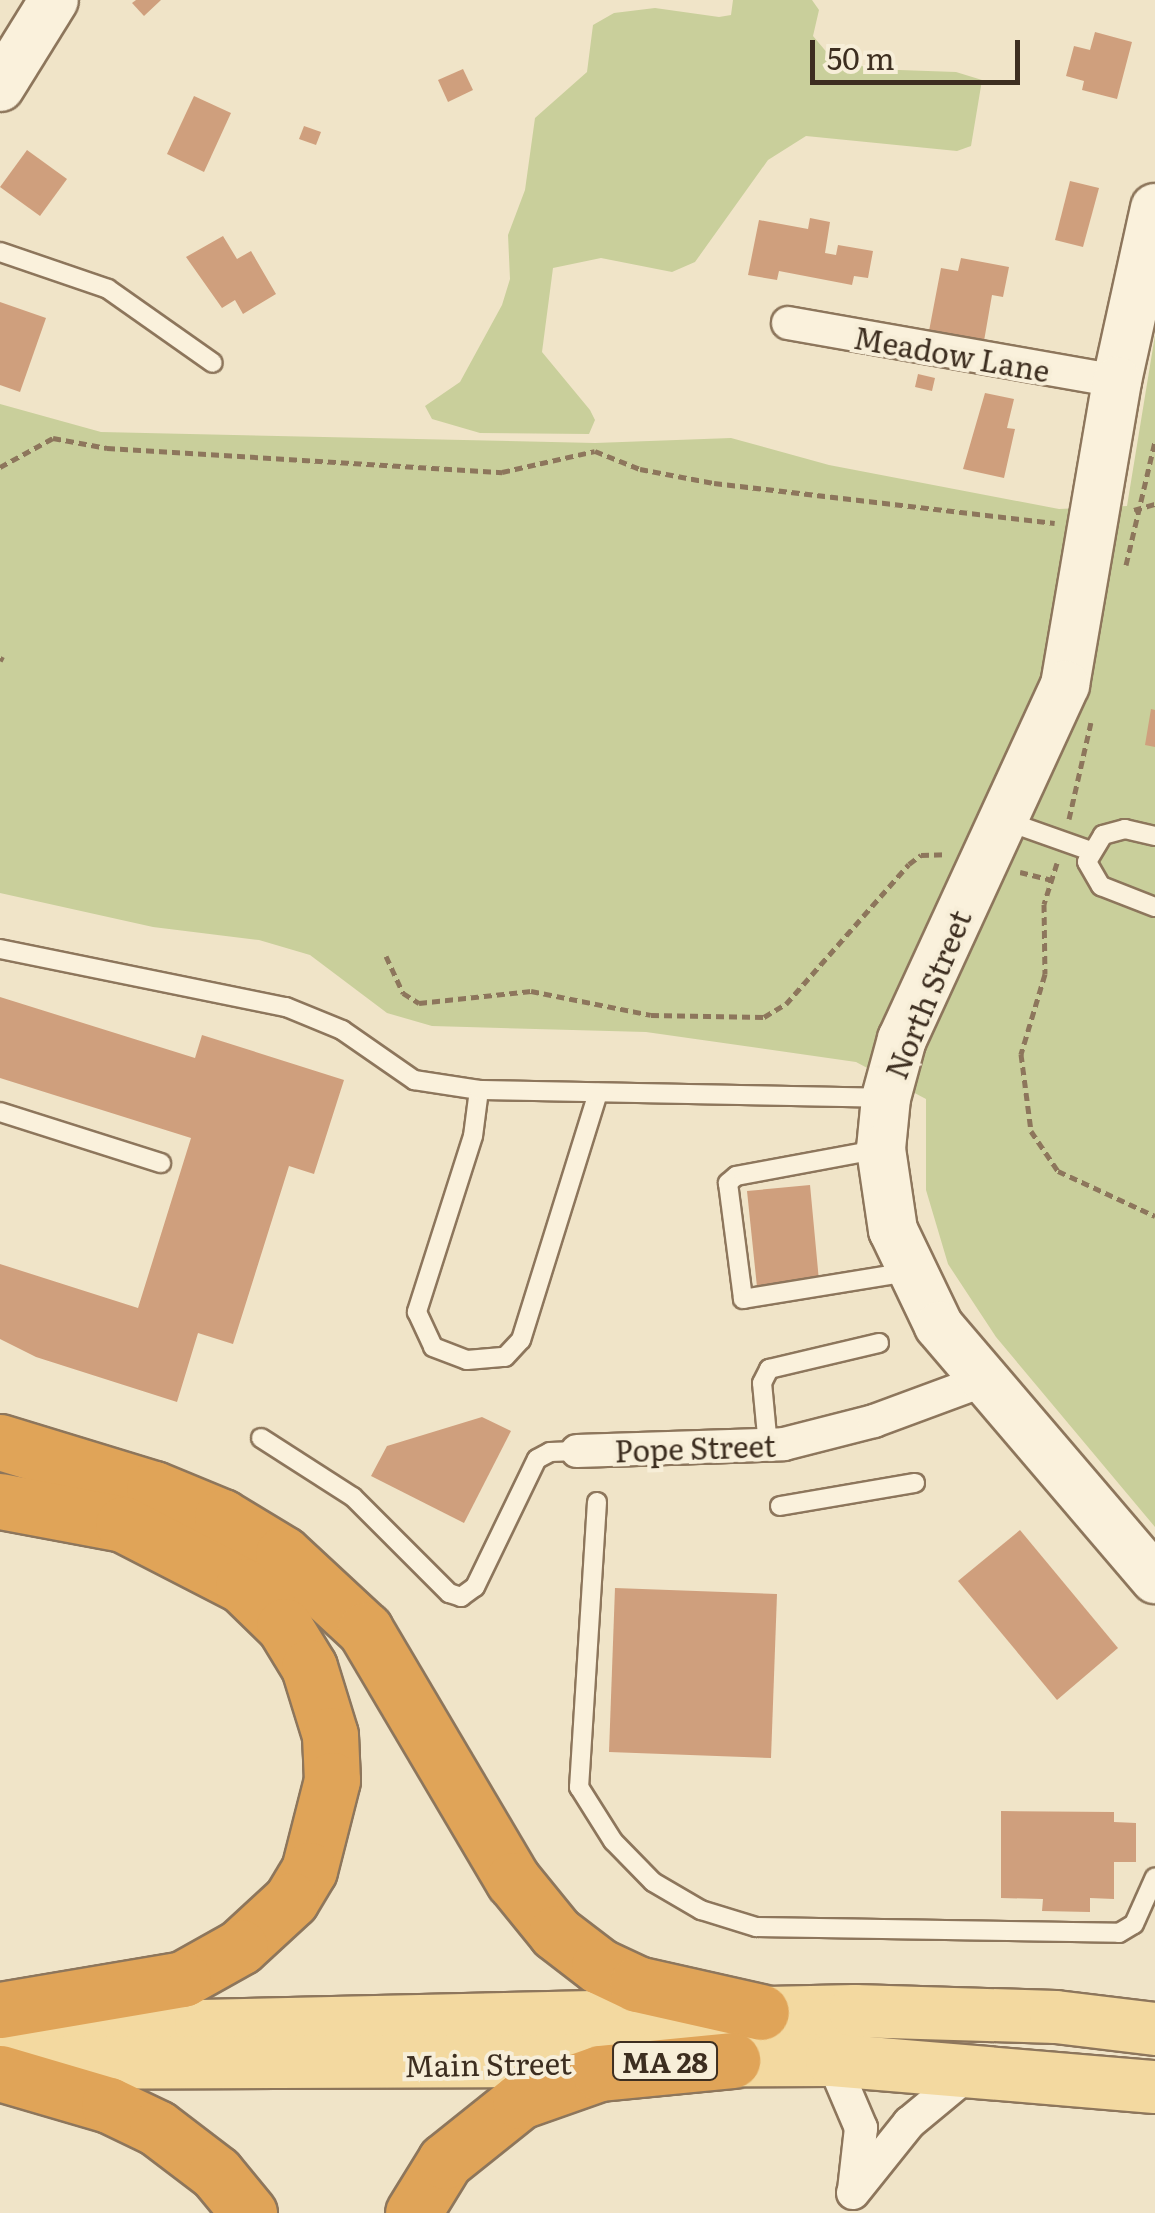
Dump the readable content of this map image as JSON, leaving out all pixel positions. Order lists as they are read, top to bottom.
{
  "streets": {
    "main road": ["North Street", "MA 28", "Main Street"],
    "street": ["Meadow Lane", "Pope Street"]
  },
  "crossings": [
    ["Meadow Lane", "North Street"],
    ["North Street", "Pope Street"]
  ],
  "scale_bar": "50 m"
}
